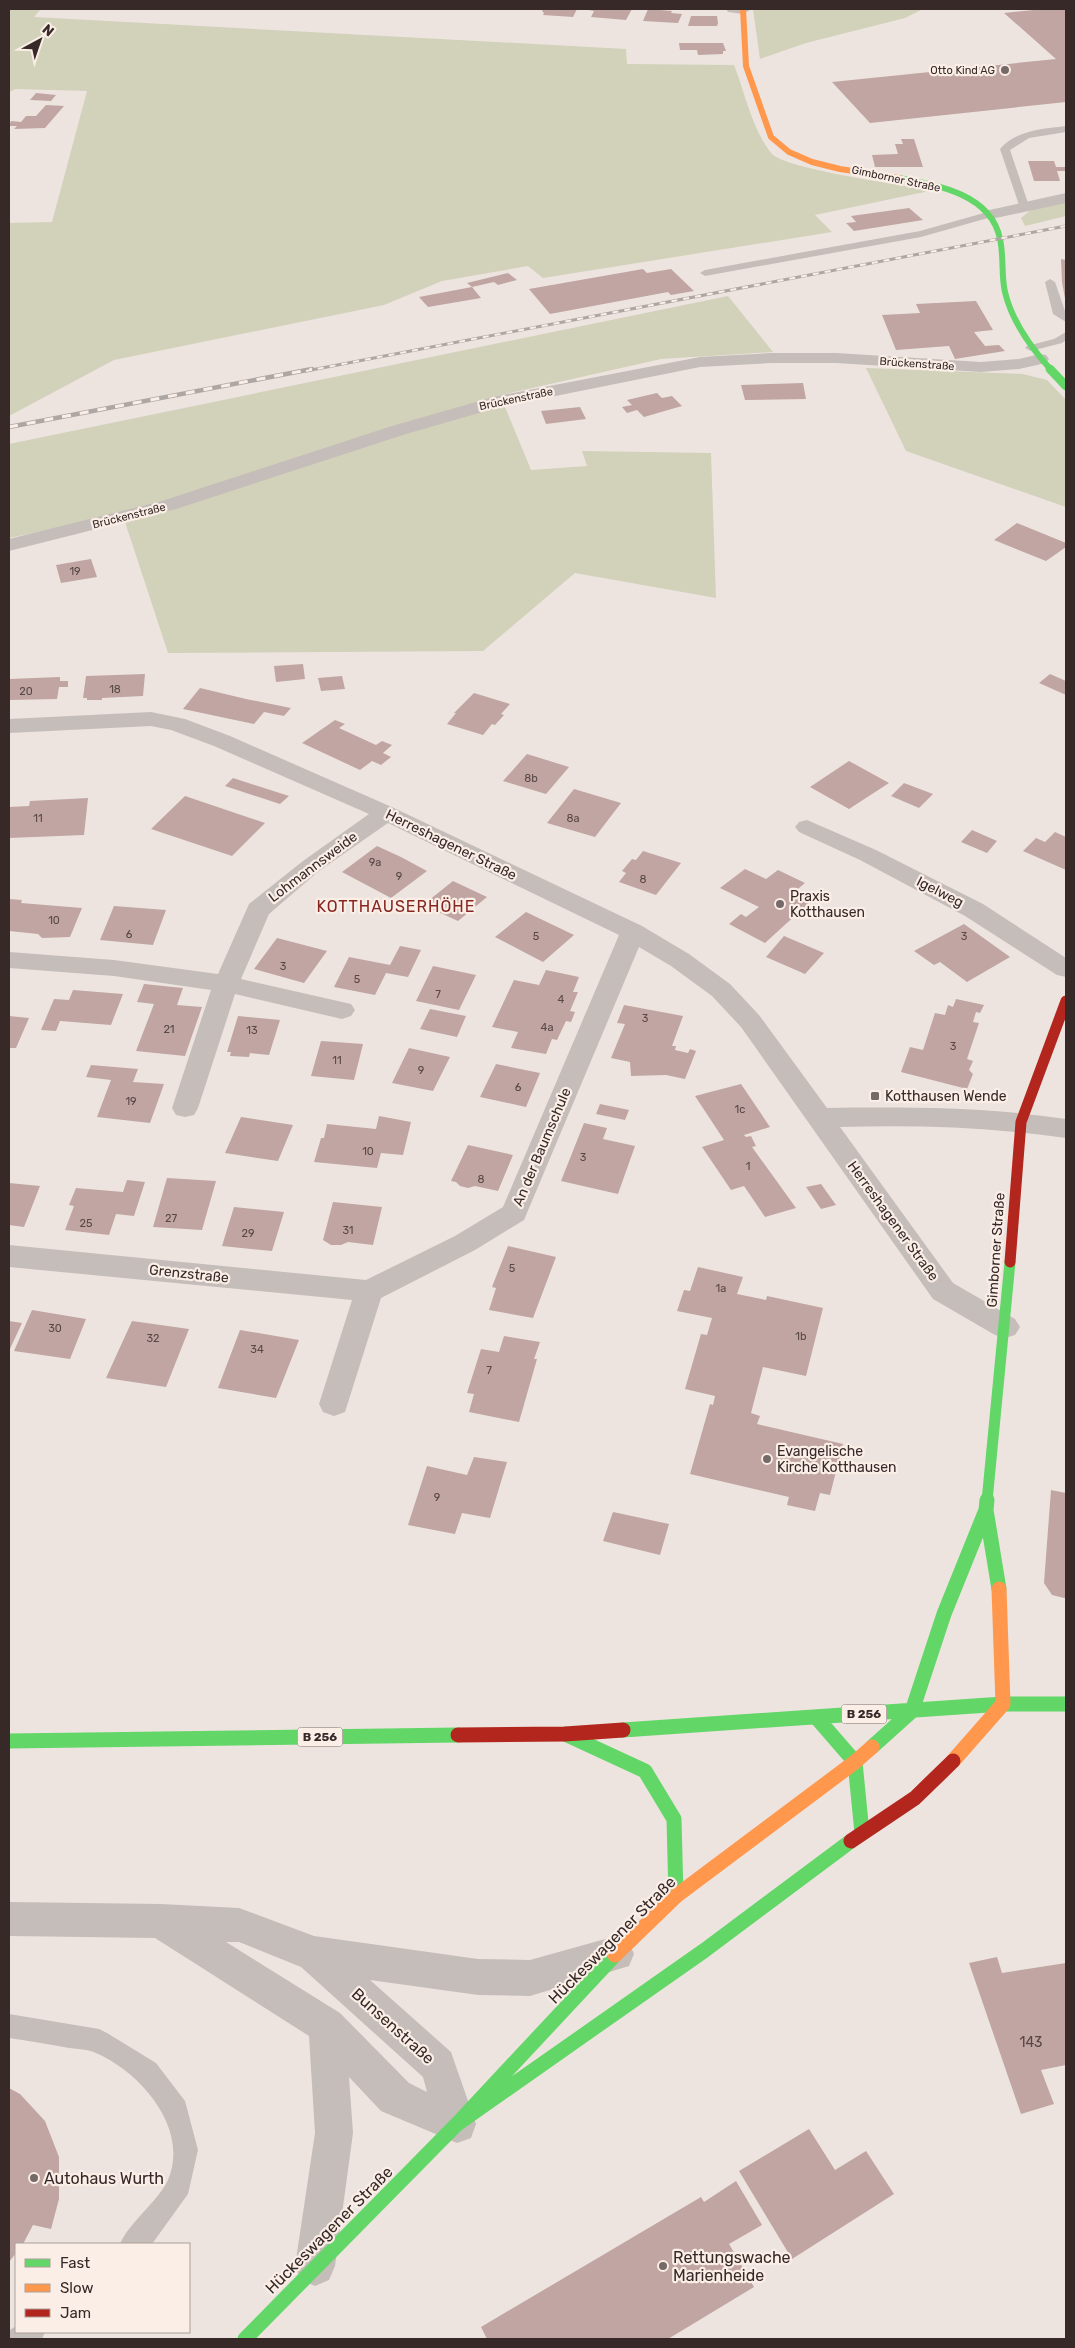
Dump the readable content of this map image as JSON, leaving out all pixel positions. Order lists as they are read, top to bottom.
{
  "streets": {
    "street": [
      "Gimborner Straße",
      "Brückenstraße",
      "Herreshagener Straße",
      "Lohmannsweide",
      "Igelweg",
      "An der Baumschule",
      "Grenzstraße",
      "B 256",
      "Hückeswagener Straße",
      "Bunsenstraße"
    ]
  },
  "crossings": [
    ["Gimborner Straße", "Herreshagener Straße"],
    ["Gimborner Straße", "B 256"],
    ["Gimborner Straße", "Hückeswagener Straße"],
    ["Herreshagener Straße", "Lohmannsweide"],
    ["Herreshagener Straße", "An der Baumschule"],
    ["An der Baumschule", "Grenzstraße"],
    ["B 256", "Hückeswagener Straße"],
    ["Hückeswagener Straße", "Bunsenstraße"]
  ],
  "districts": ["KOTTHAUSERHÖHE"],
  "places": {
    "other": [
      "Otto Kind AG",
      "Praxis Kotthausen",
      "Evangelische Kirche Kotthausen",
      "Autohaus Wurth",
      "Rettungswache Marienheide"
    ],
    "transit": ["Kotthausen Wende"]
  },
  "house_numbers": [
    "19",
    "18",
    "20",
    "8b",
    "11",
    "8a",
    "9a",
    "9",
    "8",
    "10",
    "6",
    "5",
    "3",
    "3",
    "5",
    "7",
    "4",
    "3",
    "4a",
    "21",
    "13",
    "3",
    "11",
    "9",
    "6",
    "19",
    "1c",
    "10",
    "3",
    "1",
    "8",
    "27",
    "25",
    "31",
    "29",
    "5",
    "1a",
    "30",
    "1b",
    "32",
    "34",
    "7",
    "9",
    "143"
  ],
  "legend": ["Fast", "Slow", "Jam"],
  "north": "top right"
}
